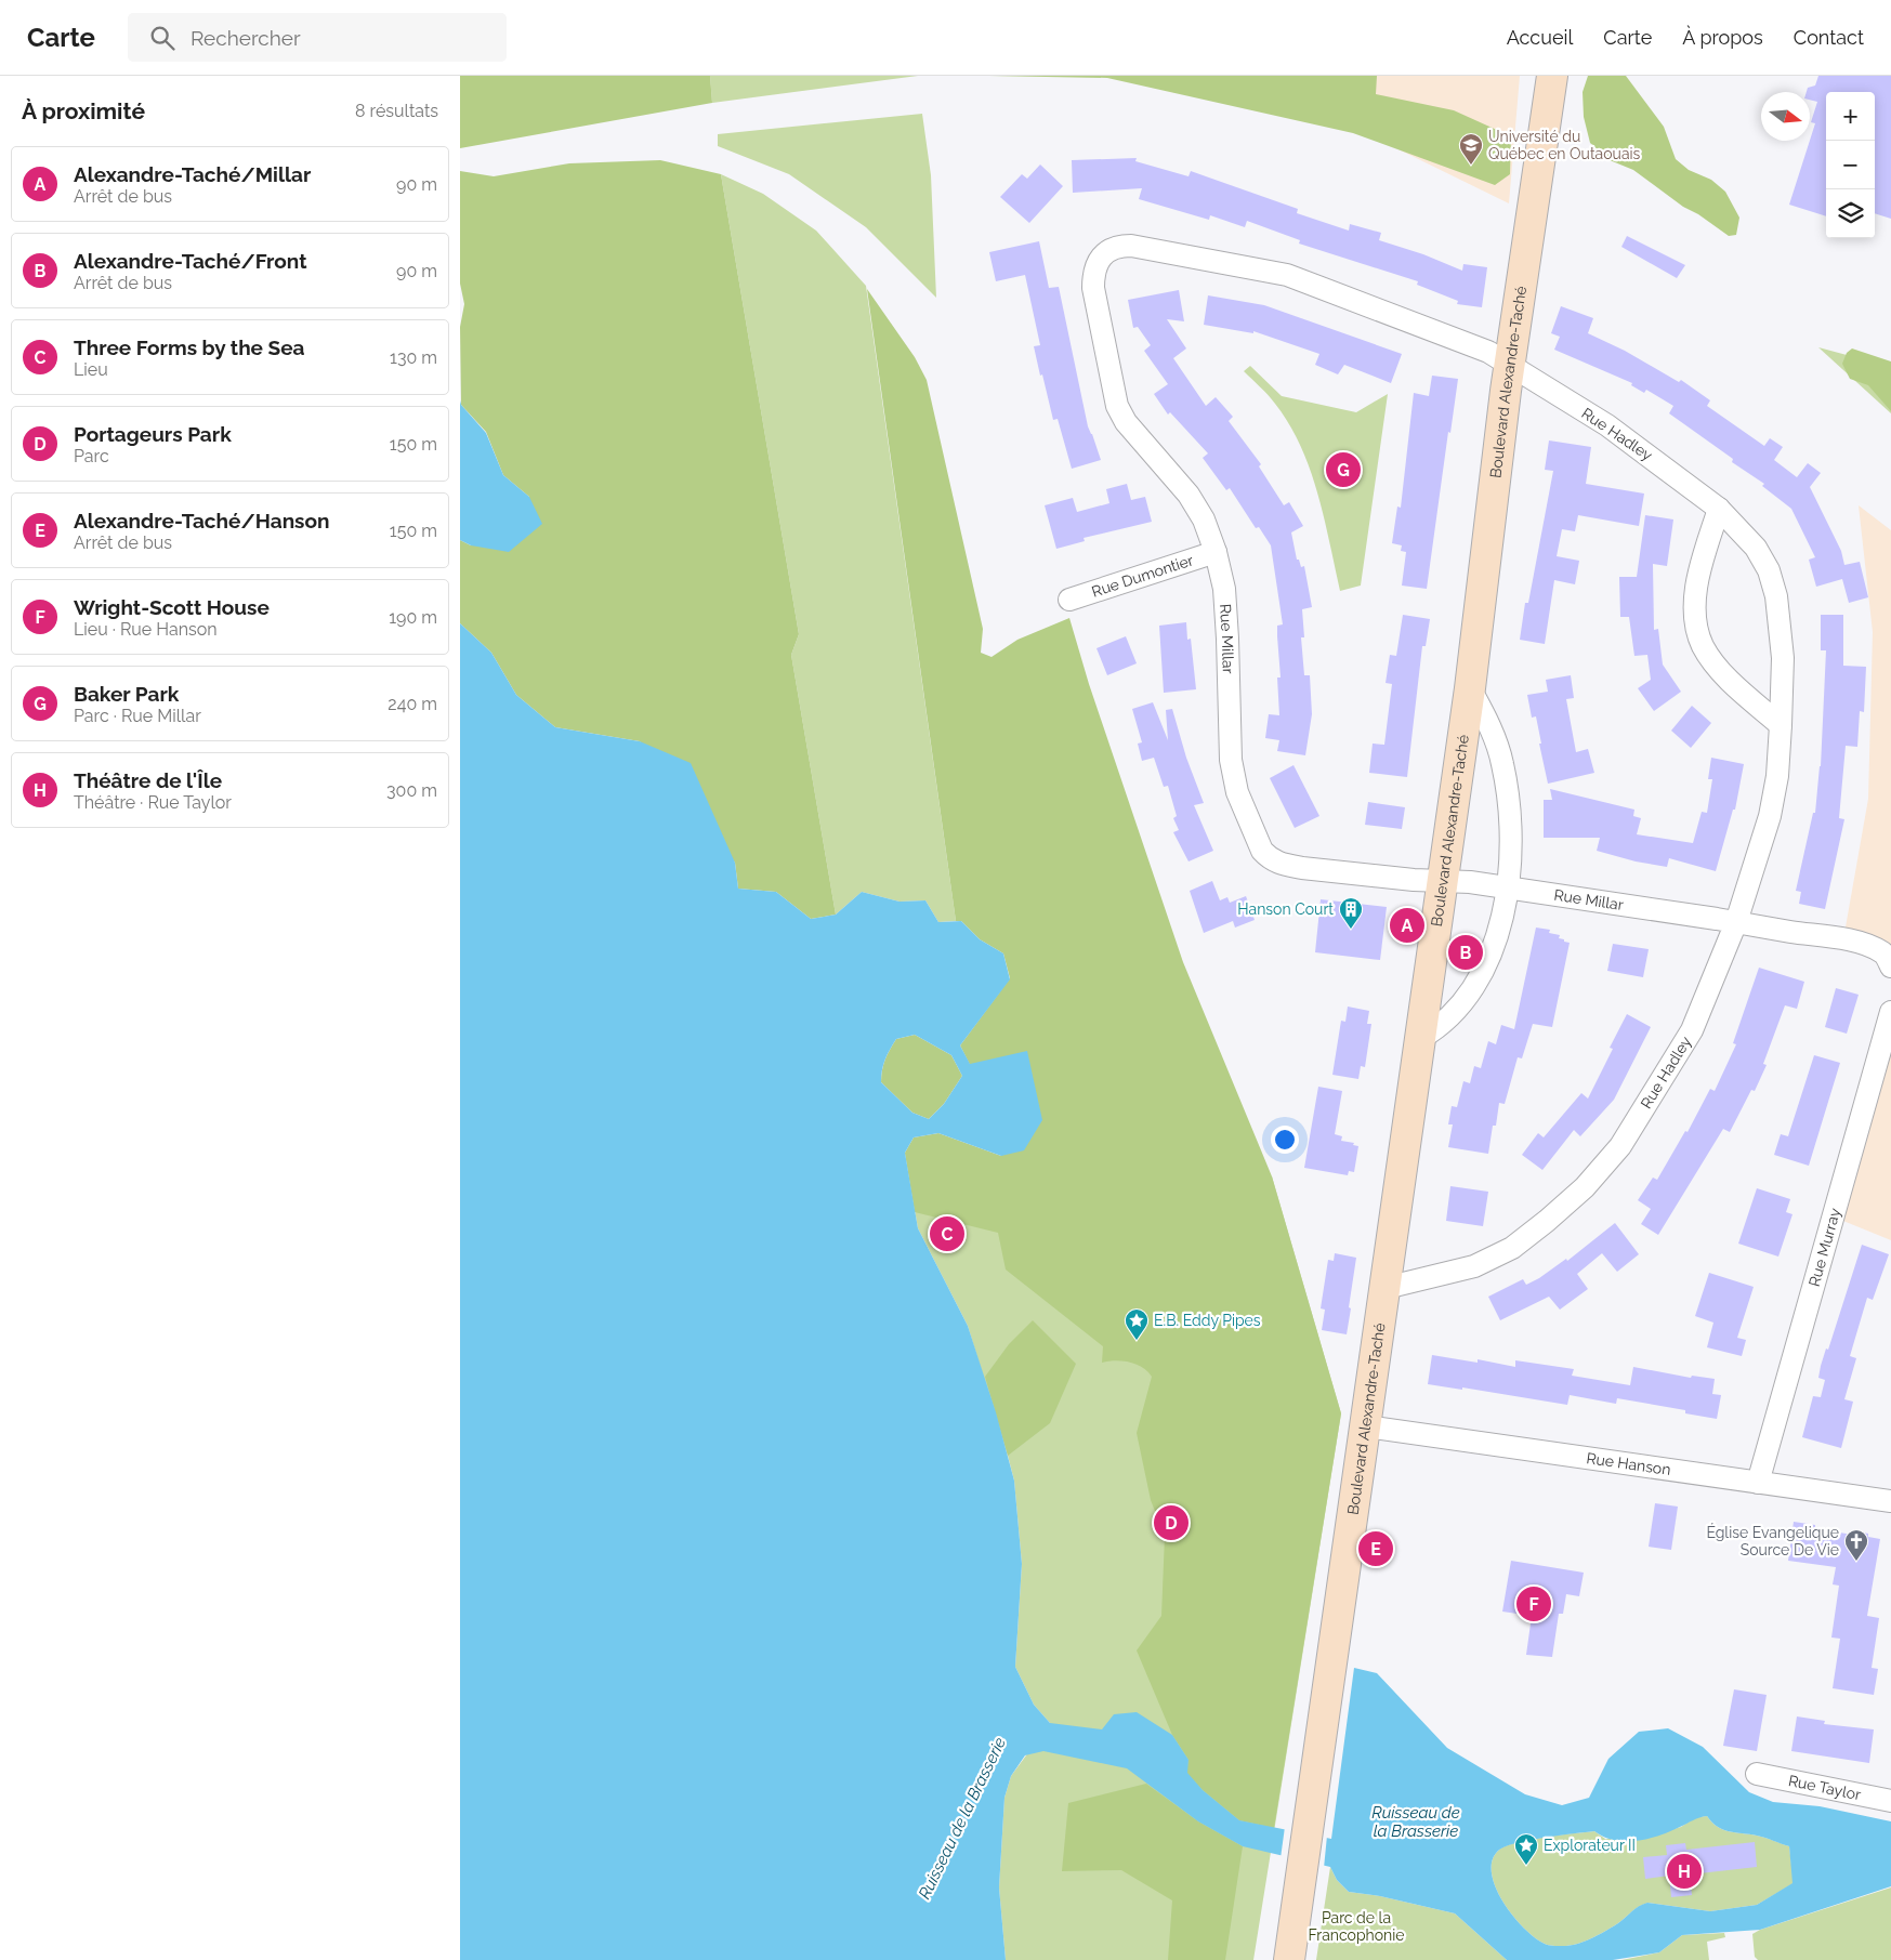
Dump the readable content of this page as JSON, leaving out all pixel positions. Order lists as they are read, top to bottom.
{
  "streets": {
    "main road": ["Boulevard Alexandre-Taché"],
    "street": [
      "Rue Hadley",
      "Rue Dumontier",
      "Rue Millar",
      "Rue Murray",
      "Rue Hanson",
      "Rue Taylor"
    ]
  },
  "crossings": [
    ["Boulevard Alexandre-Taché", "Rue Hadley"],
    ["Boulevard Alexandre-Taché", "Rue Millar"],
    ["Boulevard Alexandre-Taché", "Rue Hanson"],
    ["Rue Hadley", "Rue Millar"],
    ["Rue Dumontier", "Rue Millar"],
    ["Rue Murray", "Rue Hanson"]
  ],
  "water": ["Ruisseau de la Brasserie"],
  "parks": ["Parc de la Francophonie"],
  "places": {
    "school or university": ["Université du Québec en Outaouais"],
    "building": ["Hanson Court"],
    "place": ["E.B. Eddy Pipes", "Explorateur II"],
    "church": ["Église Evangelique Source De Vie"]
  },
  "north": "right",
  "page": {
    "header": "Carte",
    "search": "Rechercher",
    "nav": [
      "Accueil",
      "Carte",
      "À propos",
      "Contact"
    ],
    "heading": ["À proximité", "8 résultats"],
    "map_buttons": ["+", "−"],
    "list": [
      {
        "mark": "A",
        "name": "Alexandre-Taché/Millar",
        "note": "Arrêt de bus",
        "value": "90 m"
      },
      {
        "mark": "B",
        "name": "Alexandre-Taché/Front",
        "note": "Arrêt de bus",
        "value": "90 m"
      },
      {
        "mark": "C",
        "name": "Three Forms by the Sea",
        "note": "Lieu",
        "value": "130 m"
      },
      {
        "mark": "D",
        "name": "Portageurs Park",
        "note": "Parc",
        "value": "150 m"
      },
      {
        "mark": "E",
        "name": "Alexandre-Taché/Hanson",
        "note": "Arrêt de bus",
        "value": "150 m"
      },
      {
        "mark": "F",
        "name": "Wright-Scott House",
        "note": "Lieu · Rue Hanson",
        "value": "190 m"
      },
      {
        "mark": "G",
        "name": "Baker Park",
        "note": "Parc · Rue Millar",
        "value": "240 m"
      },
      {
        "mark": "H",
        "name": "Théâtre de l'Île",
        "note": "Théâtre · Rue Taylor",
        "value": "300 m"
      }
    ],
    "pins": [
      "G",
      "A",
      "B",
      "C",
      "D",
      "E",
      "F",
      "H"
    ]
  }
}
